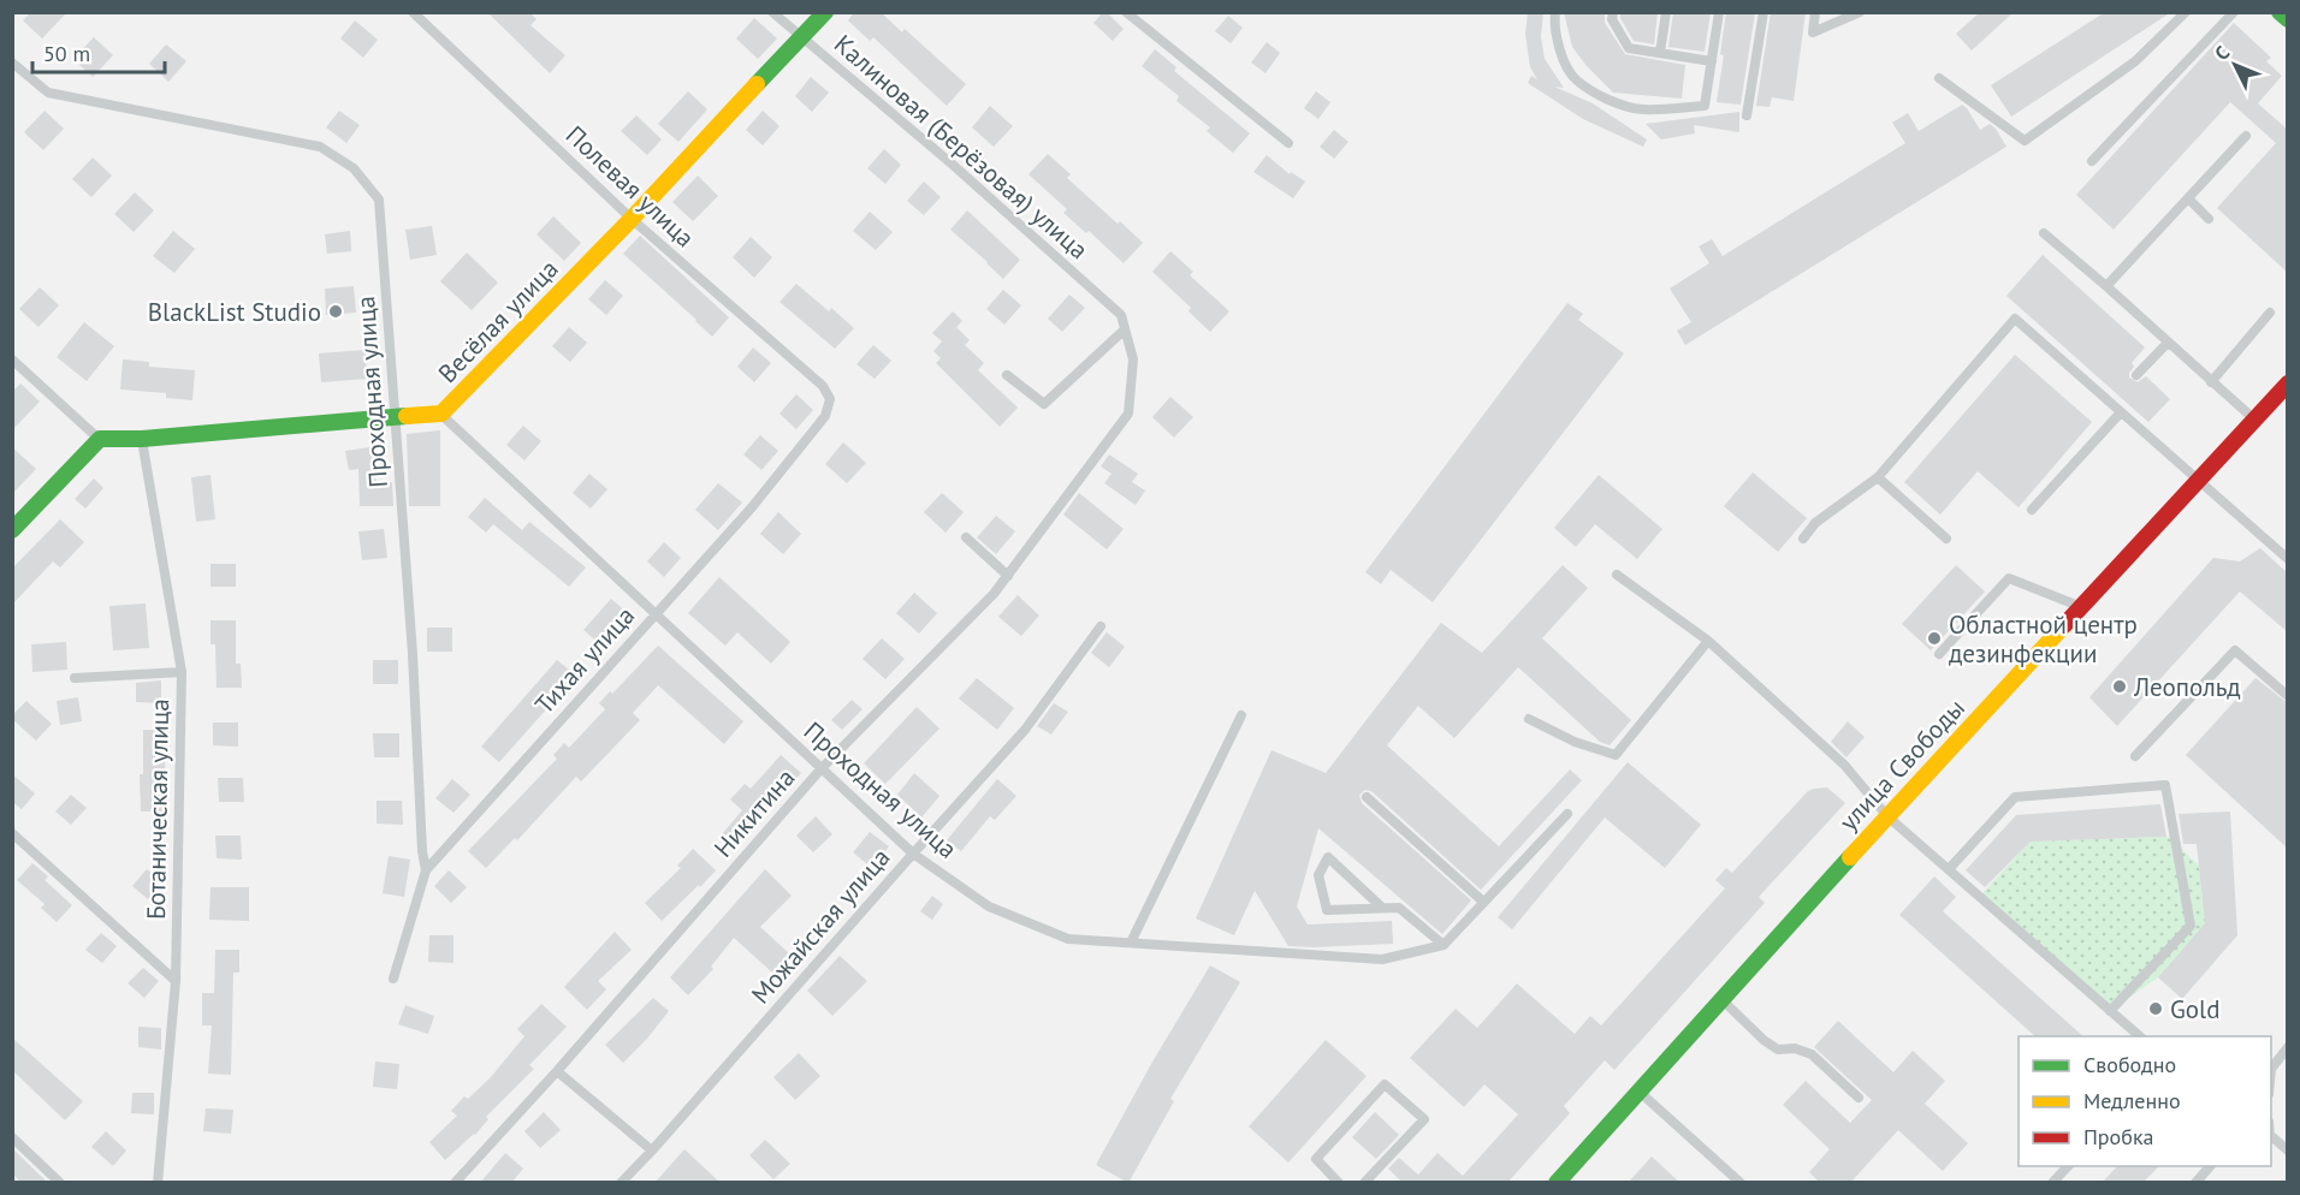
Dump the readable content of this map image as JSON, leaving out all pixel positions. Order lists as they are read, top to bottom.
{
  "streets": {
    "street": ["Весёлая улица", "улица Свободы"],
    "lane": [
      "Калиновая (Берёзовая) улица",
      "Полевая улица",
      "Проходная улица",
      "Тихая улица",
      "Ботаническая улица",
      "Никитина",
      "Можайская улица"
    ]
  },
  "crossings": [
    ["Калиновая (Берёзовая) улица", "Весёлая улица"],
    ["Калиновая (Берёзовая) улица", "Никитина"],
    ["Полевая улица", "Весёлая улица"],
    ["Полевая улица", "Тихая улица"],
    ["Весёлая улица", "Проходная улица"],
    ["Весёлая улица", "Ботаническая улица"],
    ["Проходная улица", "Тихая улица"],
    ["Проходная улица", "Никитина"],
    ["Проходная улица", "Можайская улица"]
  ],
  "places": [
    "BlackList Studio",
    "Областной центр дезинфекции",
    "Леопольд",
    "Gold"
  ],
  "legend": ["Свободно", "Медленно", "Пробка"],
  "scale_bar": "50 m",
  "north": "top left"
}
